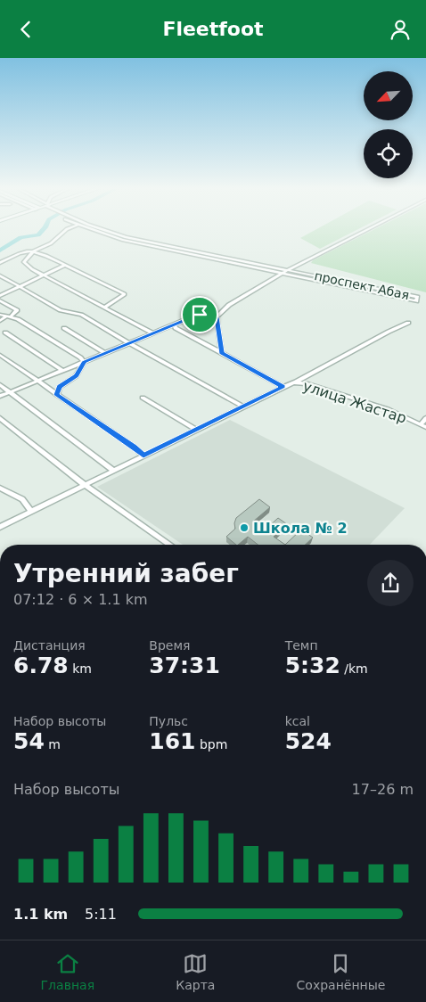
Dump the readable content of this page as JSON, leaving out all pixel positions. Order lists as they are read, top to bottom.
{
  "streets": {
    "street": ["проспект Абая", "улица Жастар"]
  },
  "places": ["Школа № 2"],
  "north": "bottom left",
  "page": {
    "header": "Fleetfoot",
    "heading": ["Утренний забег", "07:12 · 6 × 1.1 km"],
    "stats": [
      ["Дистанция", "6.78 km"],
      ["Время", "37:31"],
      ["Темп", "5:32 /km"],
      ["Набор высоты", "54 m"],
      ["Пульс", "161 bpm"],
      ["kcal", "524"]
    ],
    "chart": ["Набор высоты", "17–26 m"],
    "list": [
      {
        "name": "1.1 km",
        "note": "5:11"
      }
    ],
    "tabs": ["Главная", "Карта", "Сохранённые"]
  }
}
